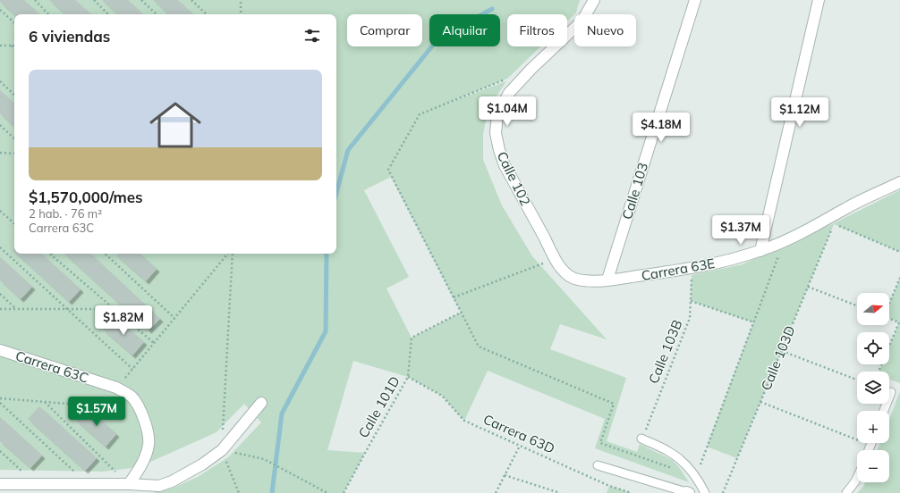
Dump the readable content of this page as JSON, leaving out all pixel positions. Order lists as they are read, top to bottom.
{
  "streets": {
    "street": [
      "Calle 102",
      "Calle 103",
      "Carrera 63E",
      "Carrera 63C"
    ],
    "path": [
      "Calle 103B",
      "Calle 103D",
      "Calle 101D",
      "Carrera 63D"
    ]
  },
  "crossings": [
    ["Calle 102", "Carrera 63E"],
    ["Calle 103", "Carrera 63E"],
    ["Carrera 63E", "Calle 103B"],
    ["Carrera 63E", "Calle 103D"],
    ["Calle 101D", "Carrera 63D"]
  ],
  "north": "right",
  "page": {
    "chip": [
      "Comprar",
      "Alquilar",
      "Filtros",
      "Nuevo"
    ],
    "heading": "6 viviendas",
    "list": [
      {
        "name": "$1,570,000/mes",
        "note": "2 hab. · 76 m² · Carrera 63C"
      }
    ],
    "price": [
      "$1.04M",
      "$1.12M",
      "$4.18M",
      "$1.37M",
      "$1.82M",
      "$1.57M"
    ],
    "map_buttons": ["+", "−"]
  }
}
